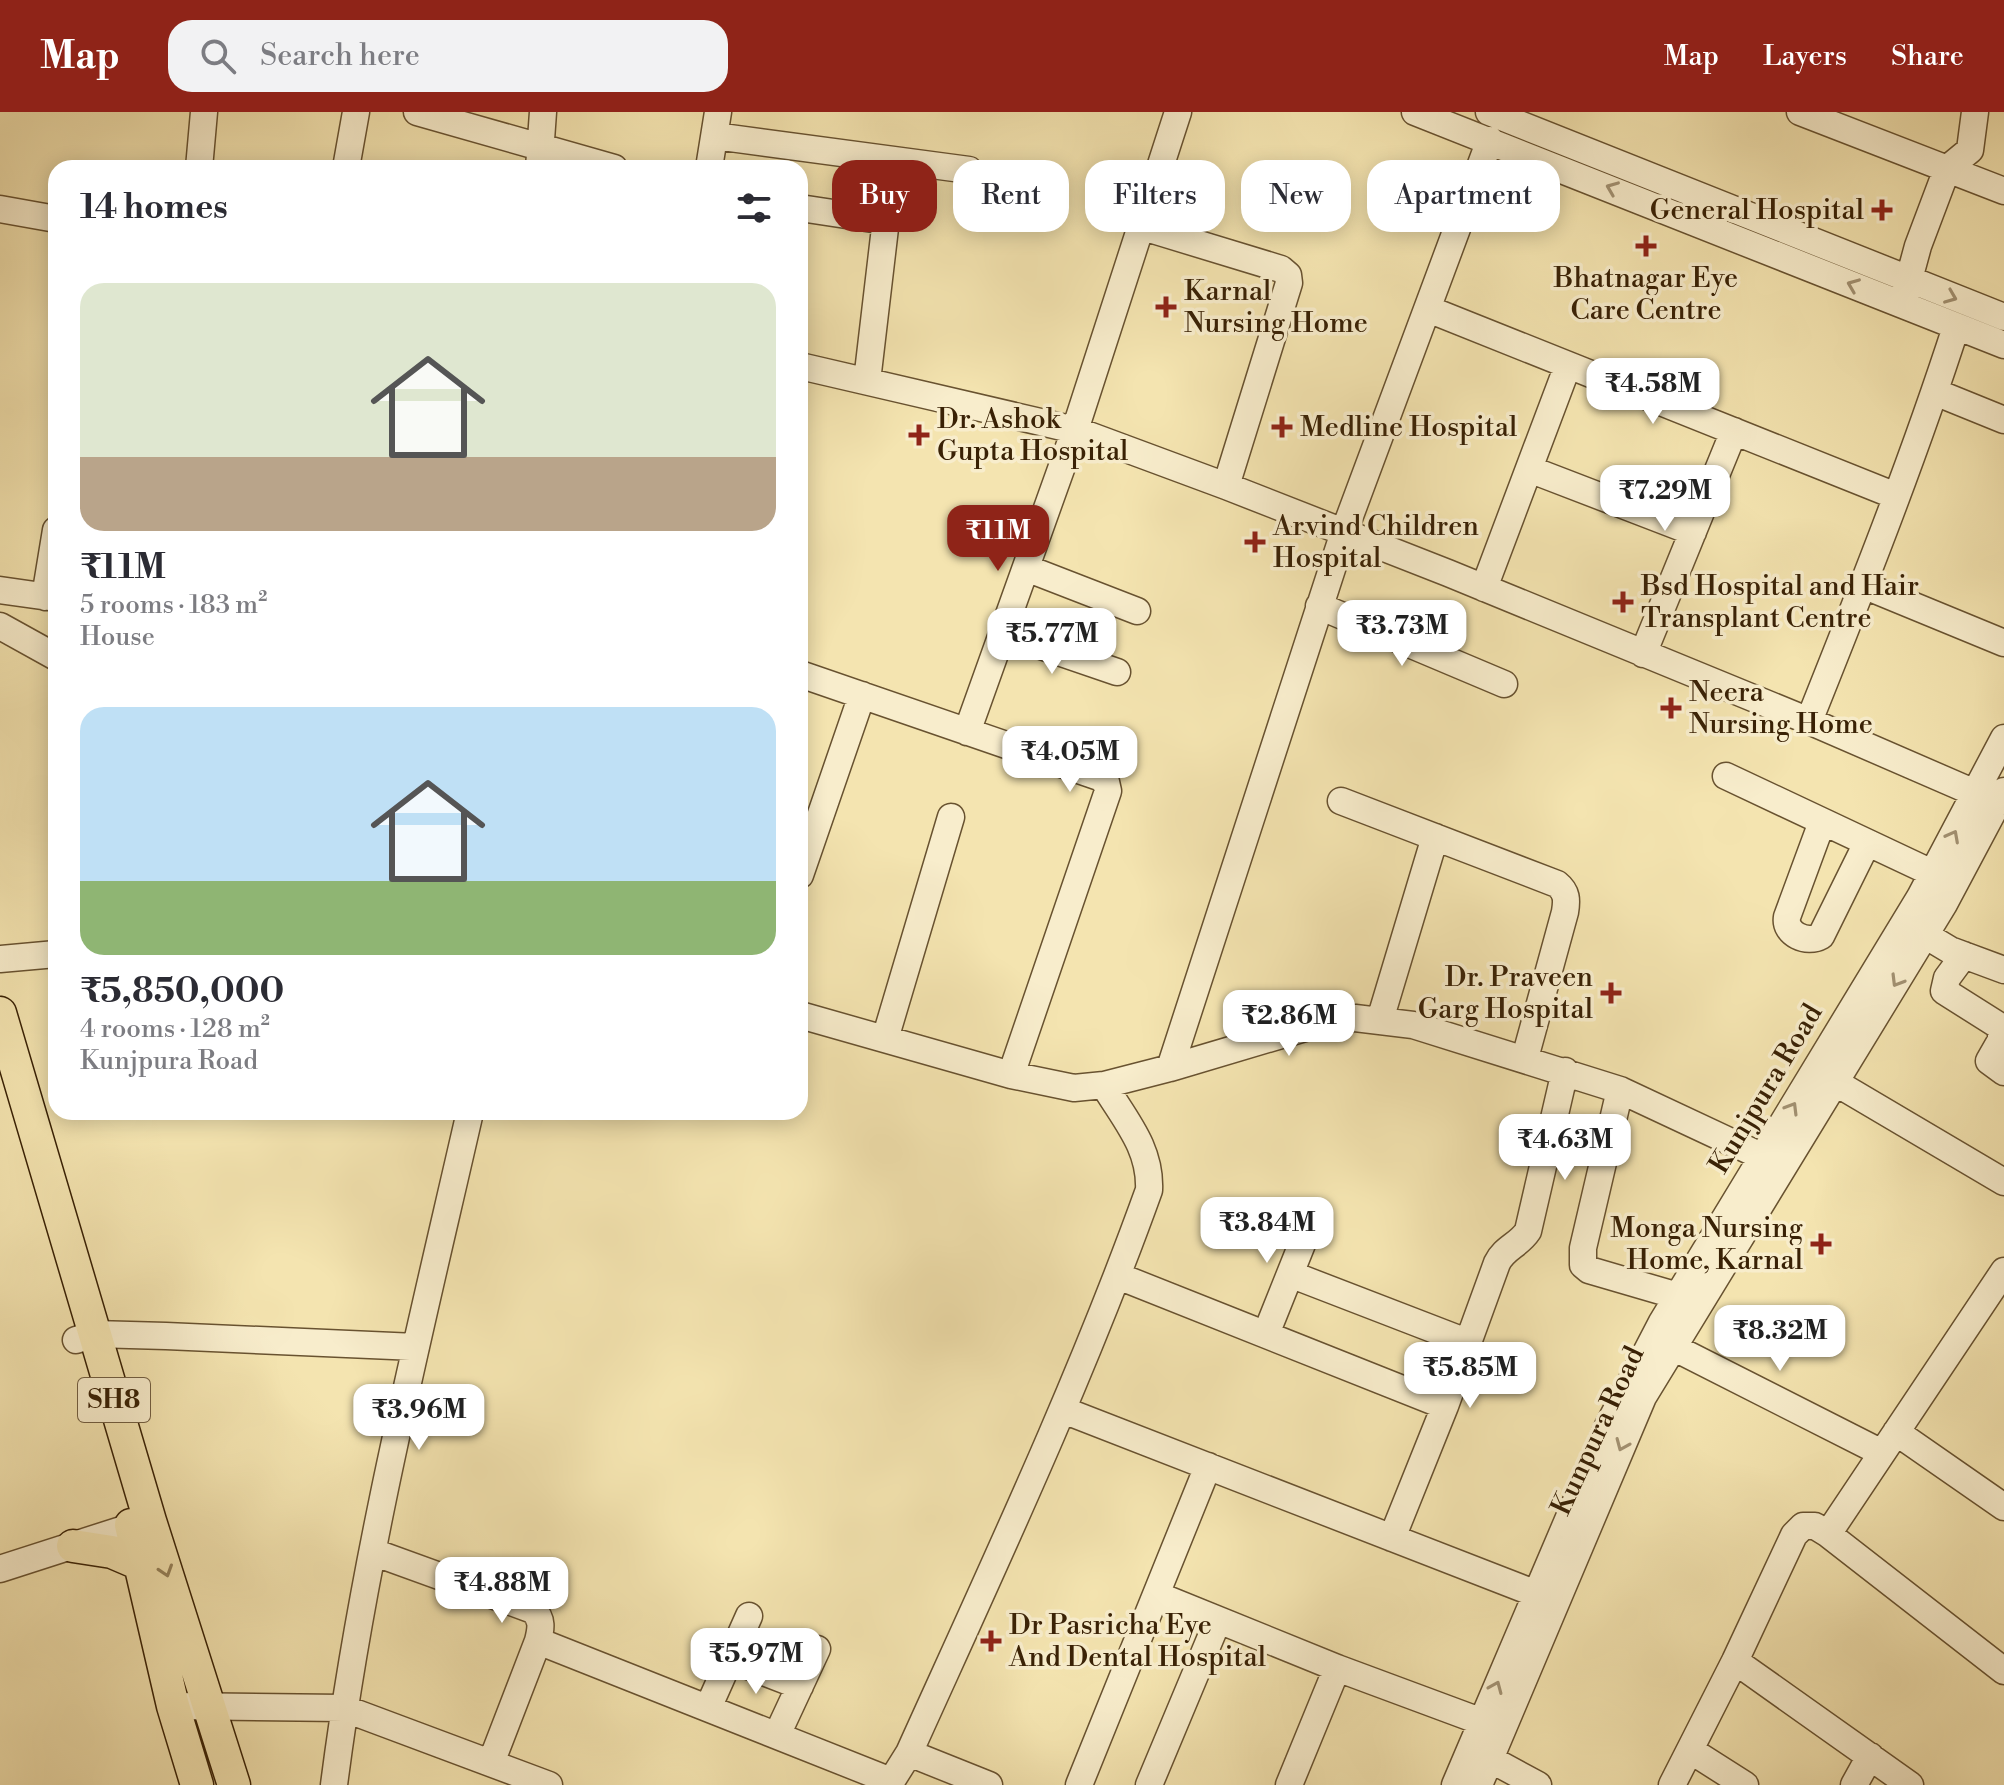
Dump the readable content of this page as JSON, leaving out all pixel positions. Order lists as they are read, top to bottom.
{
  "streets": {
    "main road": ["SH8"],
    "street": ["Kunjpura Road", "Kunpura Road"]
  },
  "crossings": [
    ["Kunjpura Road", "Kunpura Road"]
  ],
  "places": {
    "health": [
      "General Hospital",
      "Bhatnagar Eye Care Centre",
      "Karnal Nursing Home",
      "Medline Hospital",
      "Dr. Ashok Gupta Hospital",
      "Arvind Children Hospital",
      "Bsd Hospital and Hair Transplant Centre",
      "Neera Nursing Home",
      "Dr. Praveen Garg Hospital",
      "Monga Nursing Home, Karnal",
      "Dr Pasricha Eye And Dental Hospital"
    ]
  },
  "page": {
    "header": "Map",
    "search": "Search here",
    "nav": ["Map", "Layers", "Share"],
    "chip": [
      "Buy",
      "Rent",
      "Filters",
      "New",
      "Apartment"
    ],
    "heading": "14 homes",
    "list": [
      {
        "name": "₹11M",
        "note": "5 rooms · 183 m² · House"
      },
      {
        "name": "₹5,850,000",
        "note": "4 rooms · 128 m² · Kunjpura Road"
      }
    ],
    "price": [
      "₹4.58M",
      "₹7.29M",
      "₹11M",
      "₹3.73M",
      "₹5.77M",
      "₹4.05M",
      "₹2.86M",
      "₹4.63M",
      "₹3.84M",
      "₹8.32M",
      "₹5.85M",
      "₹3.96M",
      "₹4.88M",
      "₹5.97M"
    ]
  }
}
